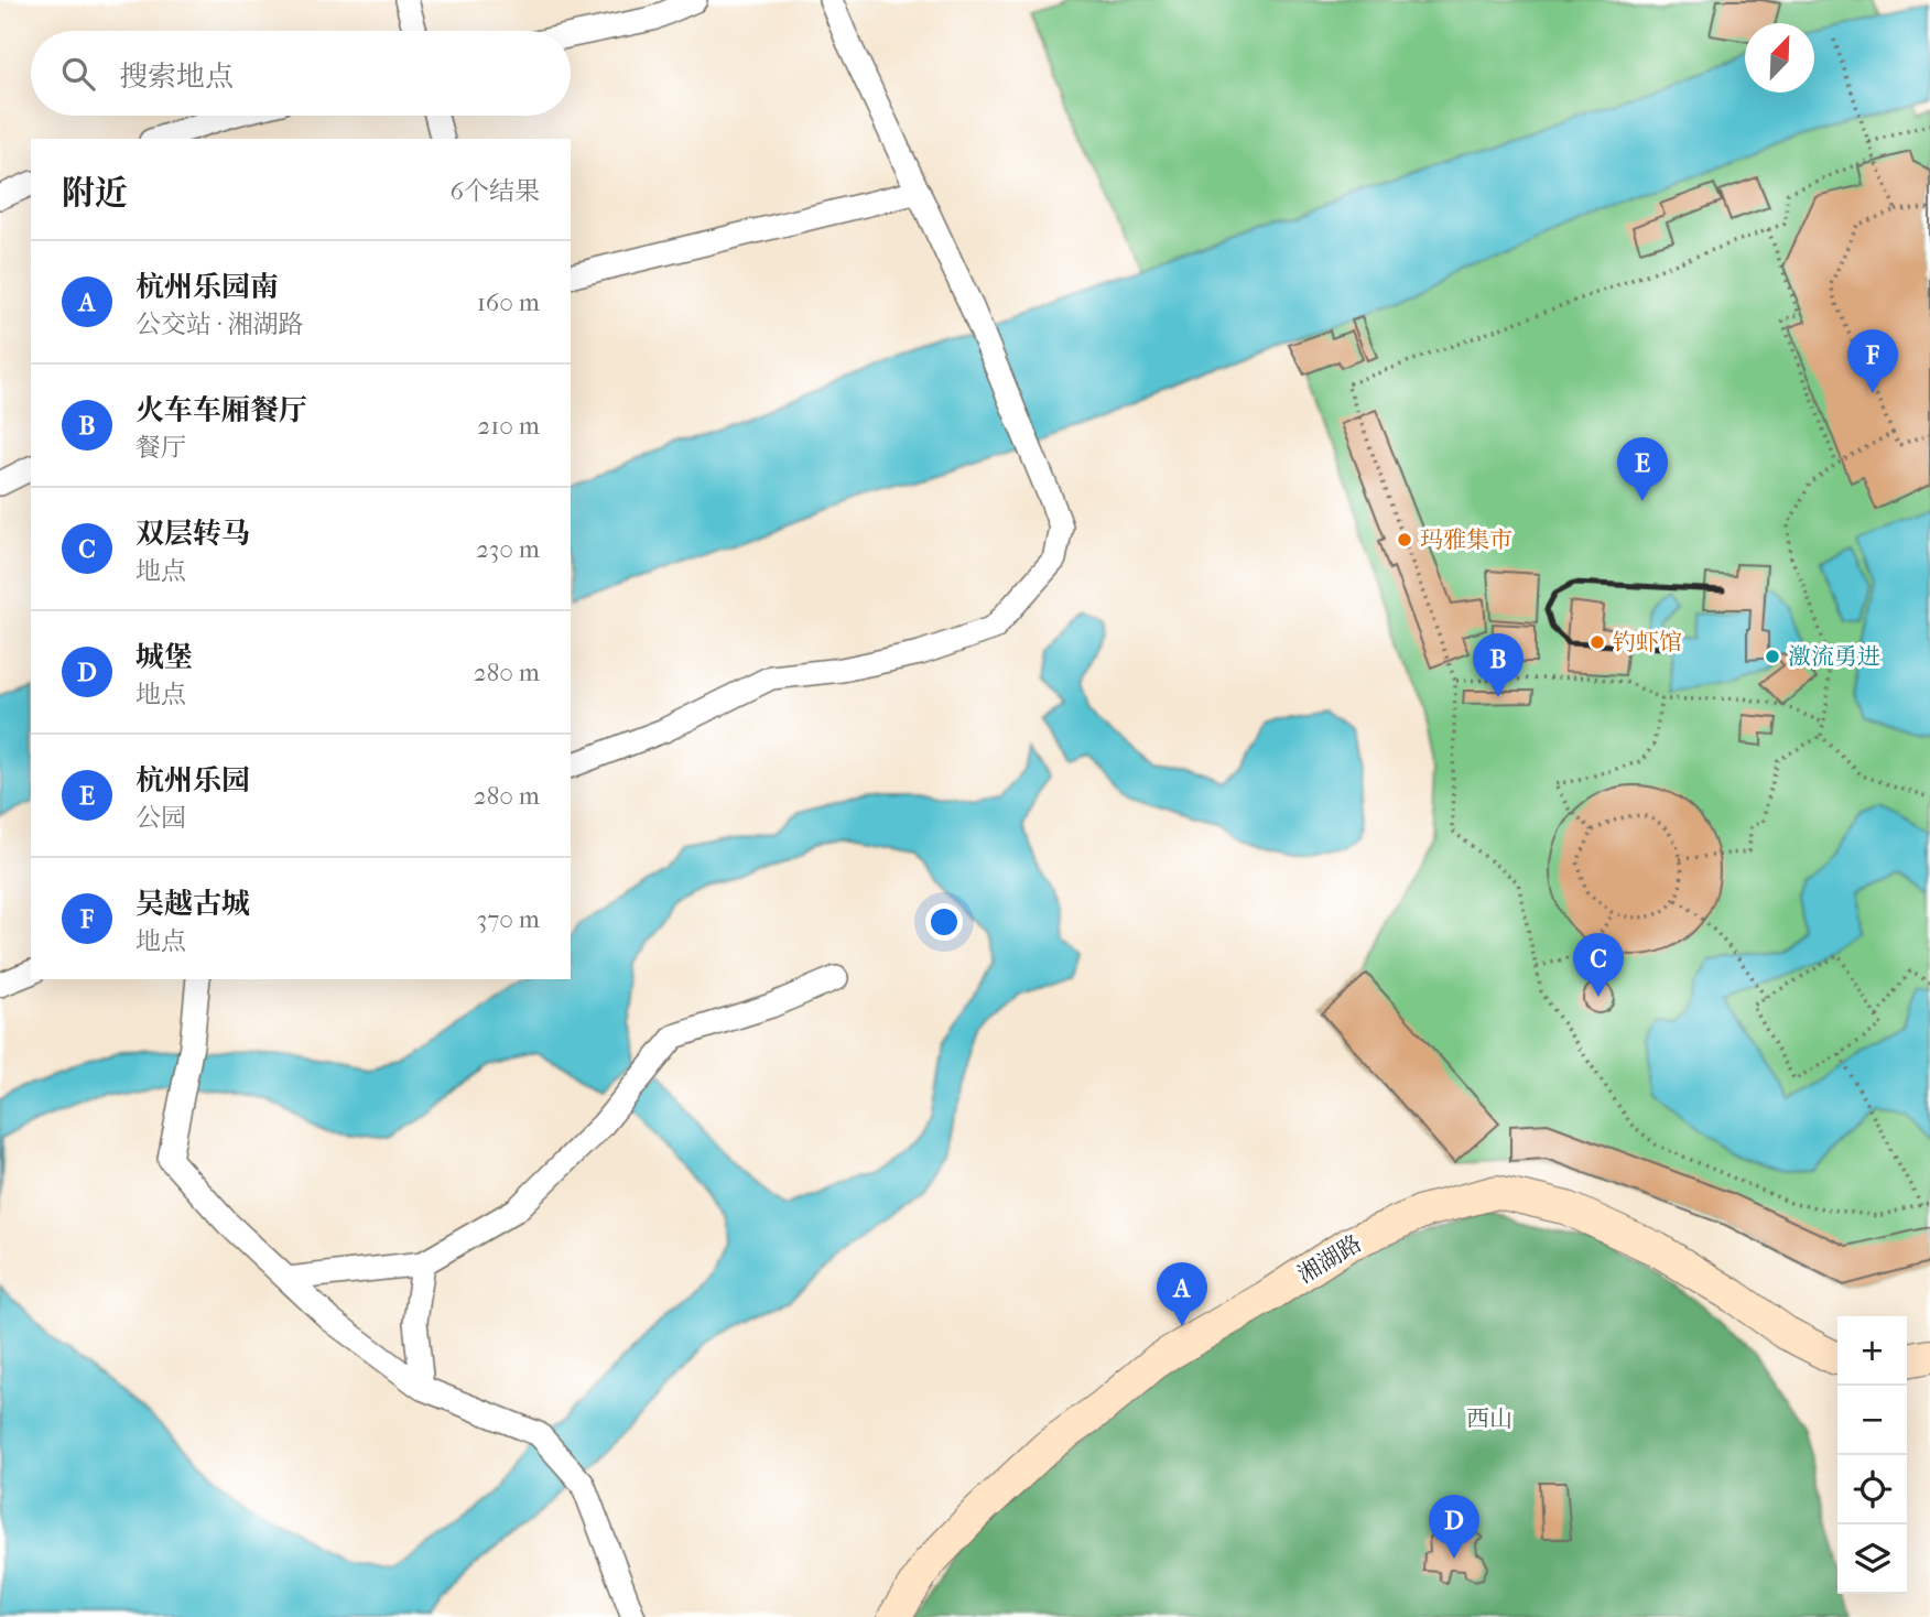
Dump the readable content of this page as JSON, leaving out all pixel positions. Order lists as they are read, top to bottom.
{
  "streets": {
    "main road": ["湘湖路"]
  },
  "parks": ["西山"],
  "places": ["玛雅集市", "钓虾馆", "激流勇进"],
  "north": "top right",
  "page": {
    "search": "搜索地点",
    "heading": ["附近", "6个结果"],
    "list": [
      {
        "mark": "A",
        "name": "杭州乐园南",
        "note": "公交站 · 湘湖路",
        "value": "160 m"
      },
      {
        "mark": "B",
        "name": "火车车厢餐厅",
        "note": "餐厅",
        "value": "210 m"
      },
      {
        "mark": "C",
        "name": "双层转马",
        "note": "地点",
        "value": "230 m"
      },
      {
        "mark": "D",
        "name": "城堡",
        "note": "地点",
        "value": "280 m"
      },
      {
        "mark": "E",
        "name": "杭州乐园",
        "note": "公园",
        "value": "280 m"
      },
      {
        "mark": "F",
        "name": "吴越古城",
        "note": "地点",
        "value": "370 m"
      }
    ],
    "pins": [
      "F",
      "E",
      "B",
      "C",
      "A",
      "D"
    ],
    "map_buttons": ["+", "−"]
  }
}
